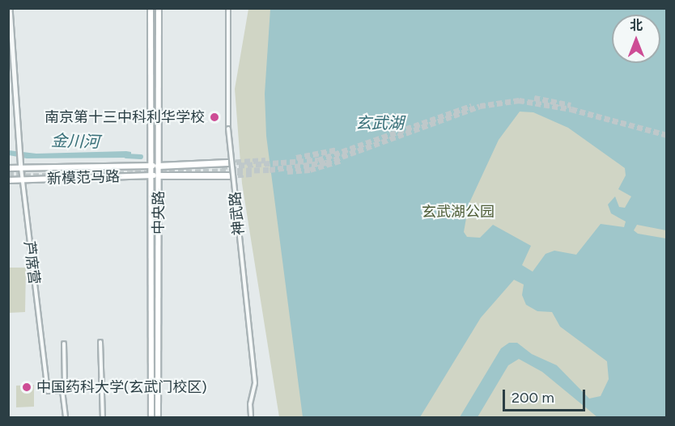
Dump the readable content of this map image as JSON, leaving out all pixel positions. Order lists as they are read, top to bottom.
{
  "streets": {
    "main road": ["新模范马路", "中央路"],
    "street": ["神武路", "芦席营"]
  },
  "crossings": [
    ["新模范马路", "中央路"],
    ["新模范马路", "芦席营"]
  ],
  "water": ["玄武湖", "金川河"],
  "parks": ["玄武湖公园"],
  "places": ["南京第十三中科利华学校", "中国药科大学(玄武门校区)"],
  "scale_bar": "200 m",
  "north": "top"
}
